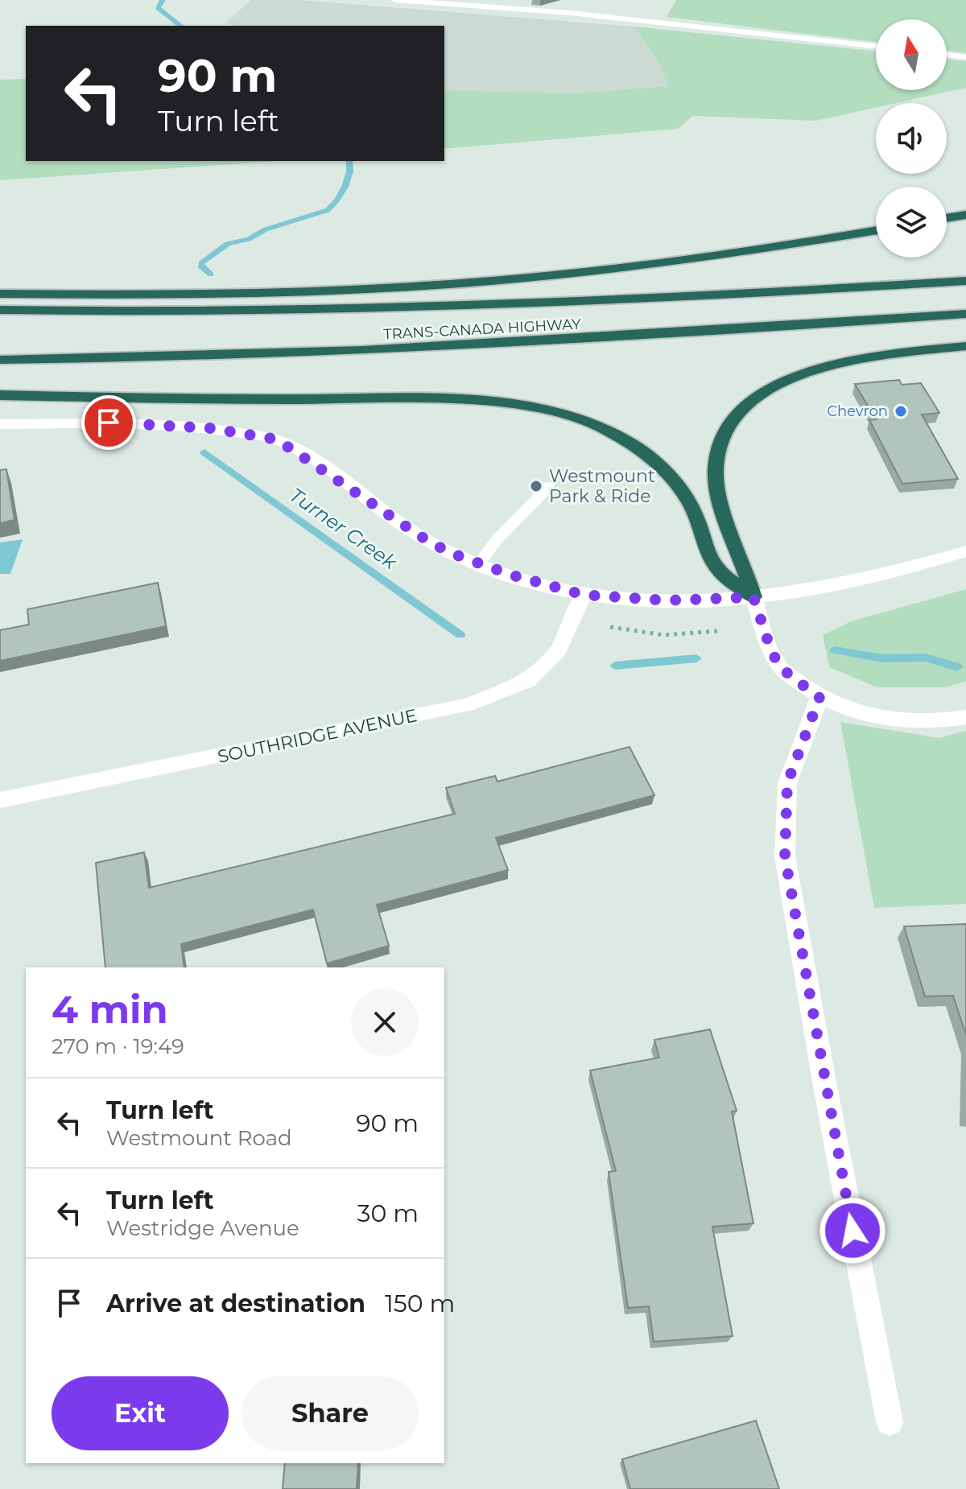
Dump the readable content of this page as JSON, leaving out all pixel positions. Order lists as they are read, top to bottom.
{
  "streets": {
    "highway": ["TRANS-CANADA HIGHWAY"],
    "street": ["SOUTHRIDGE AVENUE"]
  },
  "water": ["Turner Creek"],
  "places": ["Chevron", "Westmount Park & Ride"],
  "north": "top",
  "page": {
    "turn": ["90 m", "Turn left"],
    "heading": ["4 min", "270 m · 19:49"],
    "list": [
      {
        "name": "Turn left",
        "note": "Westmount Road",
        "value": "90 m"
      },
      {
        "name": "Turn left",
        "note": "Westridge Avenue",
        "value": "30 m"
      },
      {
        "name": "Arrive at destination",
        "value": "150 m"
      }
    ],
    "buttons": ["Exit", "Share"]
  }
}
